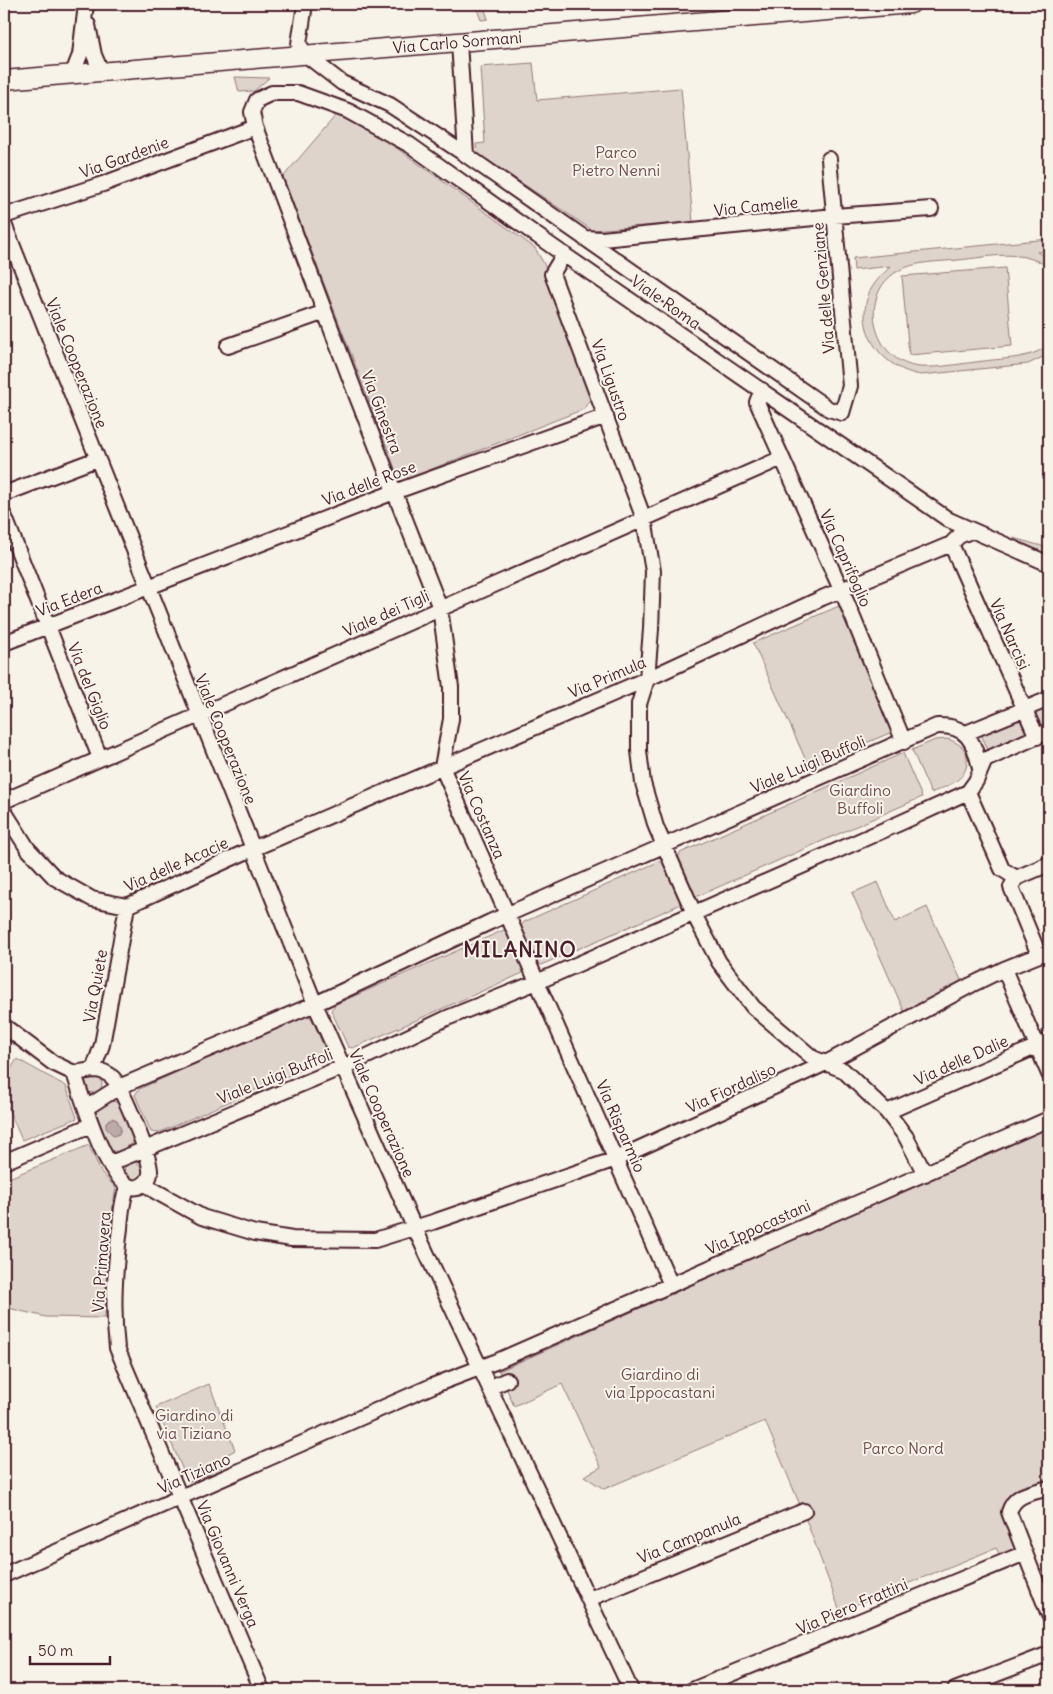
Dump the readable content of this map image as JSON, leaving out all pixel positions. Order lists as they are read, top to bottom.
{
  "streets": {
    "main road": ["Via Carlo Sormani"],
    "street": [
      "Via Gardenie",
      "Via Camelie",
      "Via delle Genziane",
      "Viale Roma",
      "Viale Cooperazione",
      "Via Ligustro",
      "Via Ginestra",
      "Via delle Rose",
      "Via Caprifoglio",
      "Via Edera",
      "Viale dei Tigli",
      "Via Narcisi",
      "Via Primula",
      "Via del Giglio",
      "Viale Luigi Buffoli",
      "Via Costanza",
      "Via delle Acacie",
      "Via Quiete",
      "Via delle Dalie",
      "Via Fiordaliso",
      "Via Risparmio",
      "Via Ippocastani",
      "Via Primavera",
      "Via Tiziano",
      "Via Campanula",
      "Via Giovanni Verga",
      "Via Piero Frattini"
    ]
  },
  "crossings": [
    ["Via Carlo Sormani", "Viale Roma"],
    ["Via Gardenie", "Via Ginestra"],
    ["Via Camelie", "Via delle Genziane"],
    ["Via Camelie", "Viale Roma"],
    ["Via delle Genziane", "Viale Roma"],
    ["Viale Roma", "Via Ligustro"],
    ["Viale Roma", "Via Ginestra"],
    ["Viale Roma", "Via Caprifoglio"],
    ["Viale Roma", "Via Primula"],
    ["Viale Cooperazione", "Via delle Rose"],
    ["Viale Cooperazione", "Via Edera"],
    ["Viale Cooperazione", "Viale dei Tigli"],
    ["Viale Cooperazione", "Via Primula"],
    ["Viale Cooperazione", "Viale Luigi Buffoli"],
    ["Viale Cooperazione", "Via delle Acacie"],
    ["Viale Cooperazione", "Via Fiordaliso"],
    ["Viale Cooperazione", "Via Ippocastani"],
    ["Viale Cooperazione", "Via Tiziano"],
    ["Viale Cooperazione", "Via Campanula"],
    ["Via Ligustro", "Via delle Rose"],
    ["Via Ligustro", "Viale dei Tigli"],
    ["Via Ligustro", "Via Primula"],
    ["Via Ligustro", "Viale Luigi Buffoli"],
    ["Via Ginestra", "Via delle Rose"],
    ["Via Ginestra", "Viale dei Tigli"],
    ["Via Ginestra", "Via Costanza"],
    ["Via delle Rose", "Via Edera"],
    ["Via Caprifoglio", "Viale dei Tigli"],
    ["Via Caprifoglio", "Via Primula"],
    ["Via Caprifoglio", "Viale Luigi Buffoli"],
    ["Via Edera", "Via del Giglio"],
    ["Viale dei Tigli", "Via del Giglio"],
    ["Viale dei Tigli", "Via Costanza"],
    ["Via Narcisi", "Via Primula"],
    ["Via Primula", "Via Costanza"],
    ["Via Primula", "Via delle Acacie"],
    ["Viale Luigi Buffoli", "Via Costanza"],
    ["Viale Luigi Buffoli", "Via Risparmio"],
    ["Via delle Acacie", "Via Quiete"],
    ["Via Fiordaliso", "Via Risparmio"],
    ["Via Risparmio", "Via Ippocastani"],
    ["Via Ippocastani", "Via Tiziano"],
    ["Via Primavera", "Via Giovanni Verga"],
    ["Via Tiziano", "Via Giovanni Verga"]
  ],
  "districts": ["MILANINO"],
  "parks": [
    "Parco Pietro Nenni",
    "Giardino Buffoli",
    "Giardino di via Ippocastani",
    "Giardino di via Tiziano",
    "Parco Nord"
  ],
  "scale_bar": "50 m"
}
